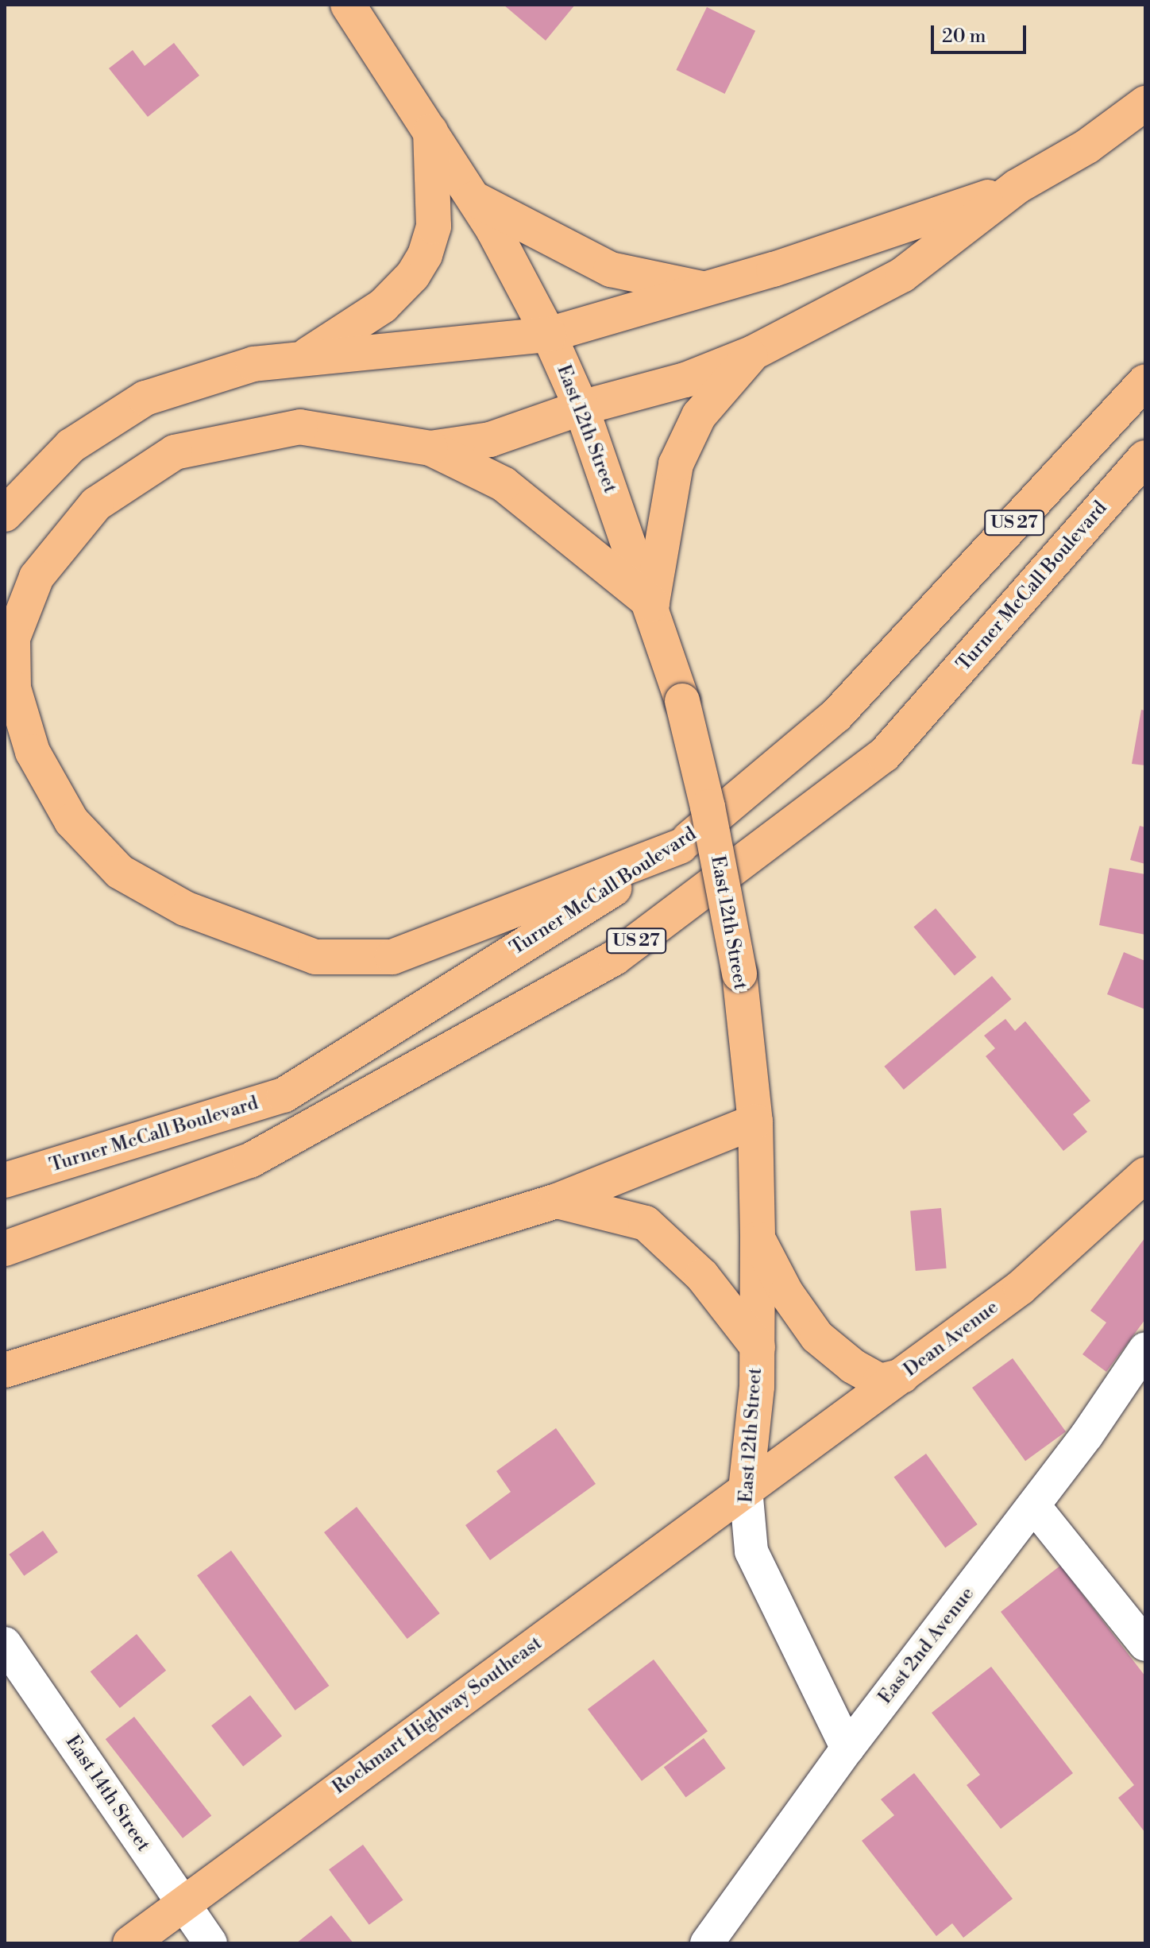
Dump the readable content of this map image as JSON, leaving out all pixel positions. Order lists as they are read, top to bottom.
{
  "streets": {
    "main road": [
      "East 12th Street",
      "US 27",
      "Turner McCall Boulevard",
      "Dean Avenue",
      "Rockmart Highway Southeast"
    ],
    "street": ["East 2nd Avenue", "East 14th Street"]
  },
  "crossings": [
    ["East 12th Street", "Dean Avenue"],
    ["East 12th Street", "East 2nd Avenue"],
    ["East 12th Street", "Rockmart Highway Southeast"],
    ["Dean Avenue", "Rockmart Highway Southeast"],
    ["Rockmart Highway Southeast", "East 14th Street"]
  ],
  "scale_bar": "20 m"
}
